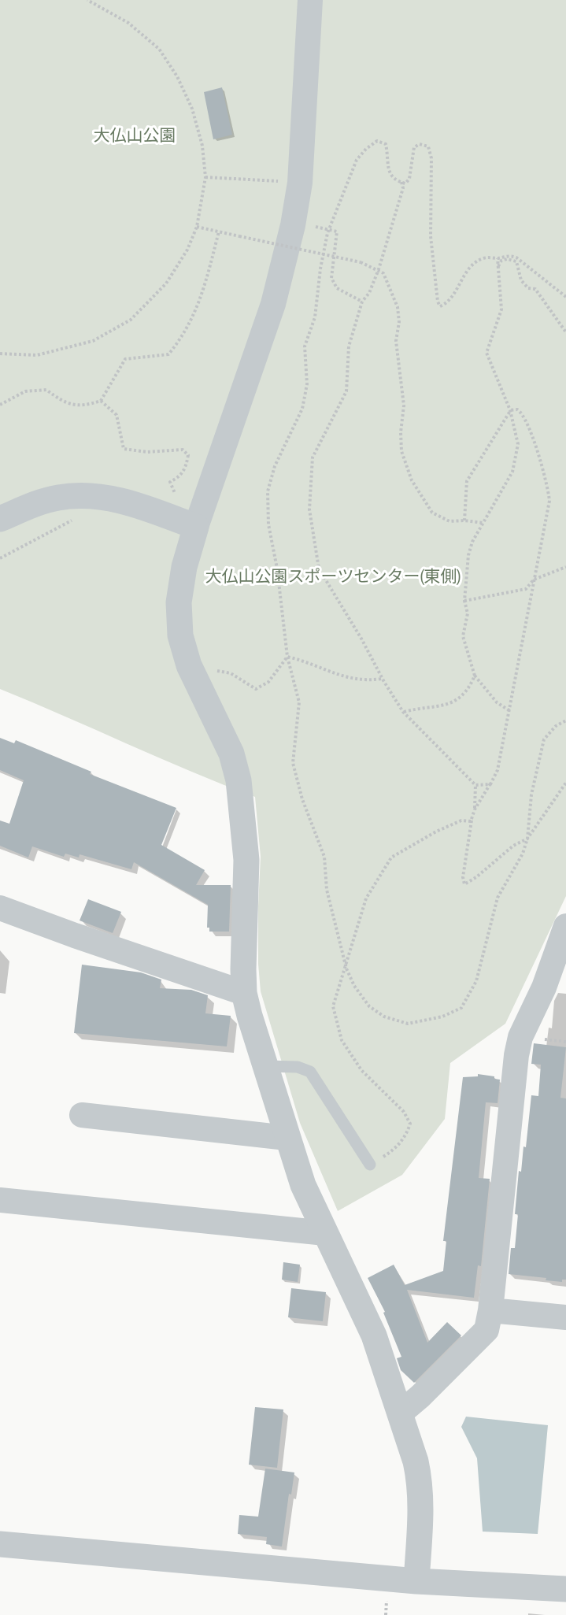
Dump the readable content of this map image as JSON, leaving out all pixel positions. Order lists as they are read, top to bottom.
{
  "parks": ["大仏山公園", "大仏山公園スポーツセンター(東側)"]
}
